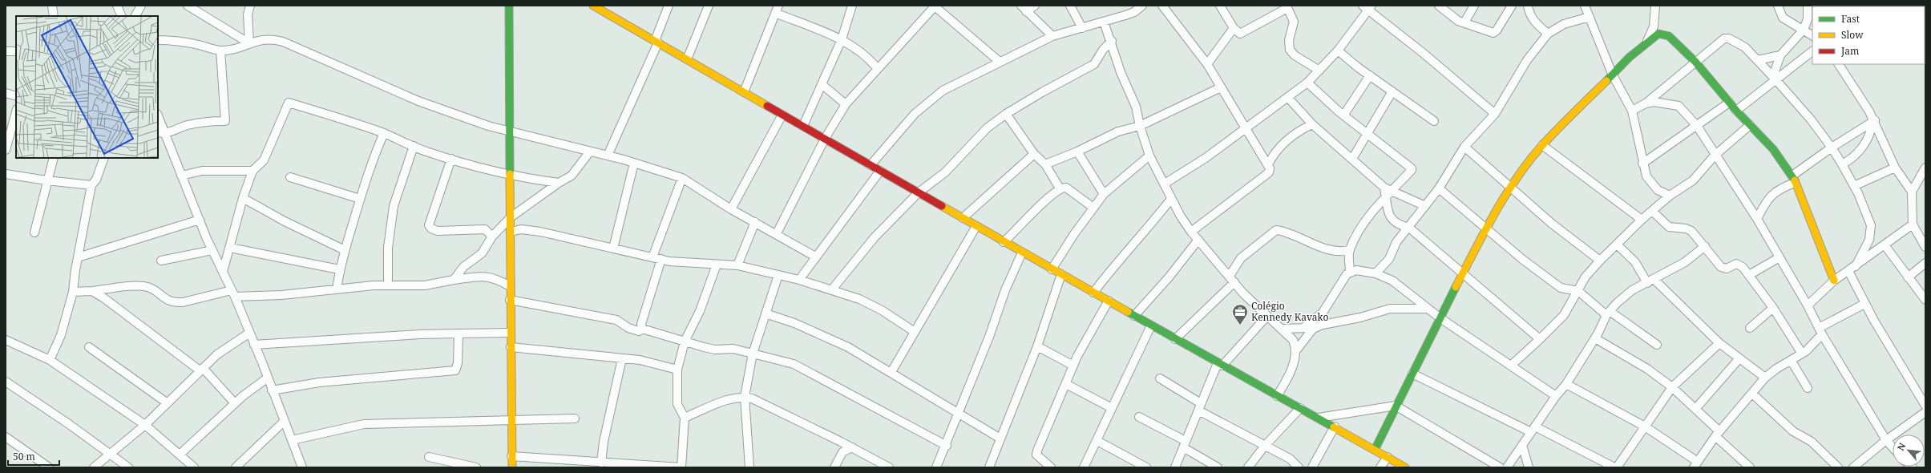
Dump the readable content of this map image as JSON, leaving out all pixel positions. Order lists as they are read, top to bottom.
{
  "places": {
    "office": ["Colégio Kennedy Kavako"]
  },
  "legend": ["Fast", "Slow", "Jam"],
  "scale_bar": "50 m",
  "north": "top left"
}
